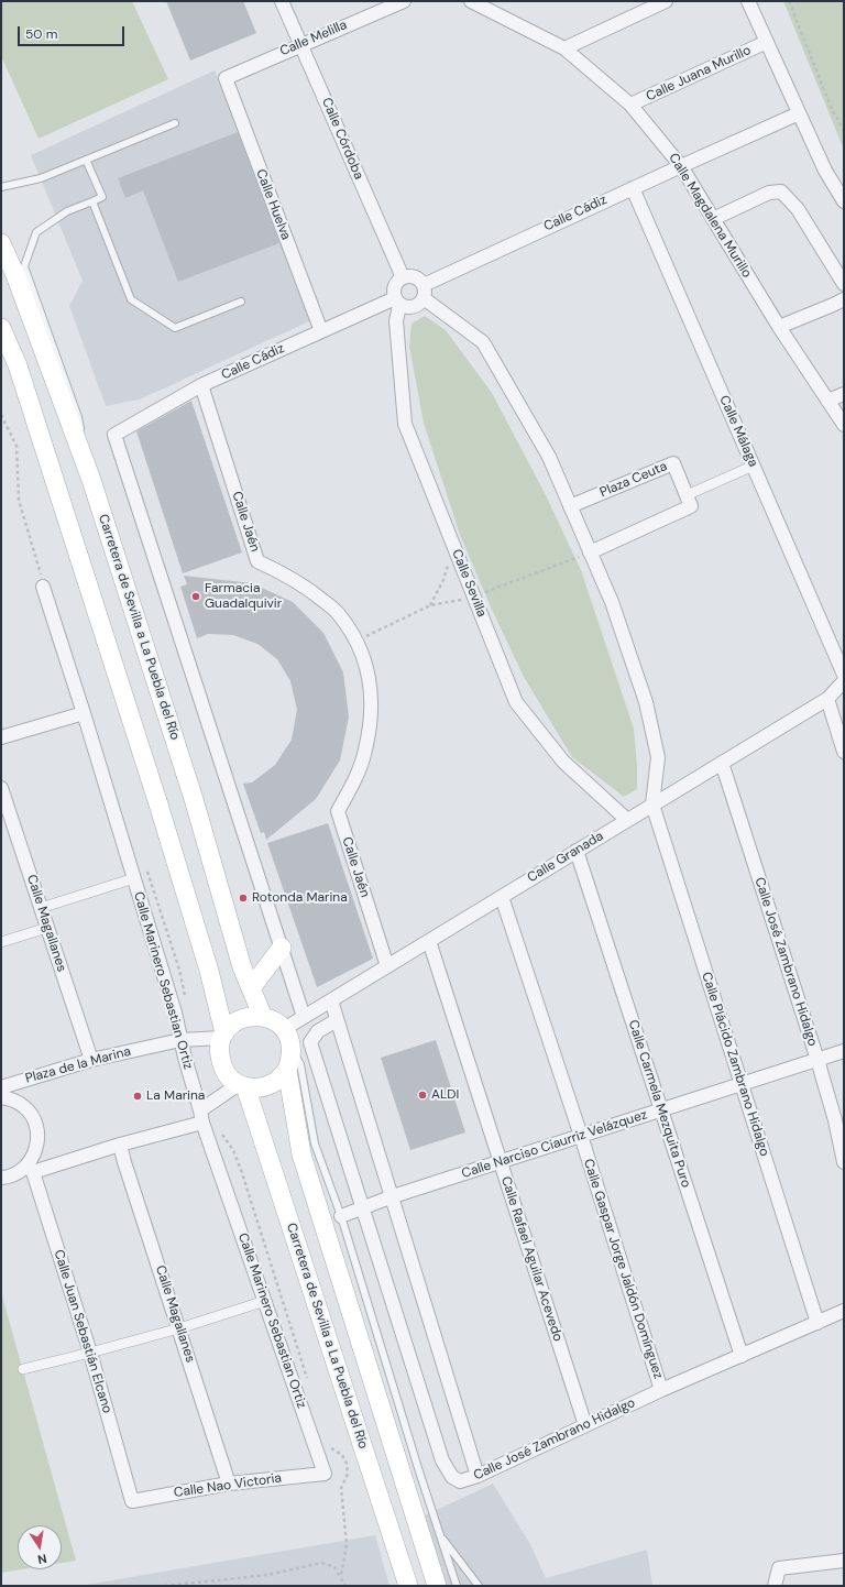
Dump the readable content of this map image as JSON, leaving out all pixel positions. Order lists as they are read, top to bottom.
{
  "streets": {
    "main road": ["Carretera de Sevilla a La Puebla del Río"],
    "street": [
      "Calle Melilla",
      "Calle Juana Murillo",
      "Calle Córdoba",
      "Calle Huelva",
      "Calle Cádiz",
      "Calle Magdalena Murillo",
      "Calle Málaga",
      "Plaza Ceuta",
      "Calle Jaén",
      "Calle Sevilla",
      "Calle Granada",
      "Calle Magallanes",
      "Calle José Zambrano Hidalgo",
      "Calle Marinero Sebastian Ortiz",
      "Calle Plácido Zambrano Hidalgo",
      "Plaza de la Marina",
      "Calle Carmela Mezquita Puro",
      "Calle Narciso Ciaurriz Velázquez",
      "Calle Rafael Aguilar Acevedo",
      "Calle Gaspar Jorge Jaldón Domínguez",
      "Calle Juan Sebastián Elcano",
      "Calle Nao Victoria"
    ]
  },
  "crossings": [
    ["Calle Melilla", "Calle Córdoba"],
    ["Calle Melilla", "Calle Huelva"],
    ["Calle Juana Murillo", "Calle Magdalena Murillo"],
    ["Calle Córdoba", "Calle Cádiz"],
    ["Calle Córdoba", "Calle Sevilla"],
    ["Calle Huelva", "Calle Cádiz"],
    ["Calle Cádiz", "Calle Magdalena Murillo"],
    ["Calle Cádiz", "Calle Málaga"],
    ["Calle Cádiz", "Calle Jaén"],
    ["Calle Cádiz", "Calle Sevilla"],
    ["Calle Jaén", "Calle Granada"],
    ["Calle Sevilla", "Calle Granada"],
    ["Carretera de Sevilla a La Puebla del Río", "Calle Granada"],
    ["Carretera de Sevilla a La Puebla del Río", "Plaza de la Marina"],
    ["Calle Granada", "Calle José Zambrano Hidalgo"],
    ["Calle Granada", "Calle Plácido Zambrano Hidalgo"],
    ["Calle Granada", "Plaza de la Marina"],
    ["Calle Granada", "Calle Carmela Mezquita Puro"],
    ["Calle Granada", "Calle Rafael Aguilar Acevedo"],
    ["Calle Granada", "Calle Gaspar Jorge Jaldón Domínguez"],
    ["Calle Magallanes", "Plaza de la Marina"],
    ["Calle Magallanes", "Calle Nao Victoria"],
    ["Calle José Zambrano Hidalgo", "Calle Plácido Zambrano Hidalgo"],
    ["Calle José Zambrano Hidalgo", "Calle Carmela Mezquita Puro"],
    ["Calle José Zambrano Hidalgo", "Calle Narciso Ciaurriz Velázquez"],
    ["Calle José Zambrano Hidalgo", "Calle Rafael Aguilar Acevedo"],
    ["Calle José Zambrano Hidalgo", "Calle Gaspar Jorge Jaldón Domínguez"],
    ["Calle Marinero Sebastian Ortiz", "Plaza de la Marina"],
    ["Calle Marinero Sebastian Ortiz", "Calle Nao Victoria"],
    ["Calle Plácido Zambrano Hidalgo", "Calle Narciso Ciaurriz Velázquez"],
    ["Calle Carmela Mezquita Puro", "Calle Narciso Ciaurriz Velázquez"],
    ["Calle Narciso Ciaurriz Velázquez", "Calle Rafael Aguilar Acevedo"],
    ["Calle Narciso Ciaurriz Velázquez", "Calle Gaspar Jorge Jaldón Domínguez"],
    ["Calle Juan Sebastián Elcano", "Calle Nao Victoria"]
  ],
  "places": [
    "Farmacia Guadalquivir",
    "Rotonda Marina",
    "ALDI",
    "La Marina"
  ],
  "scale_bar": "50 m",
  "north": "bottom"
}
